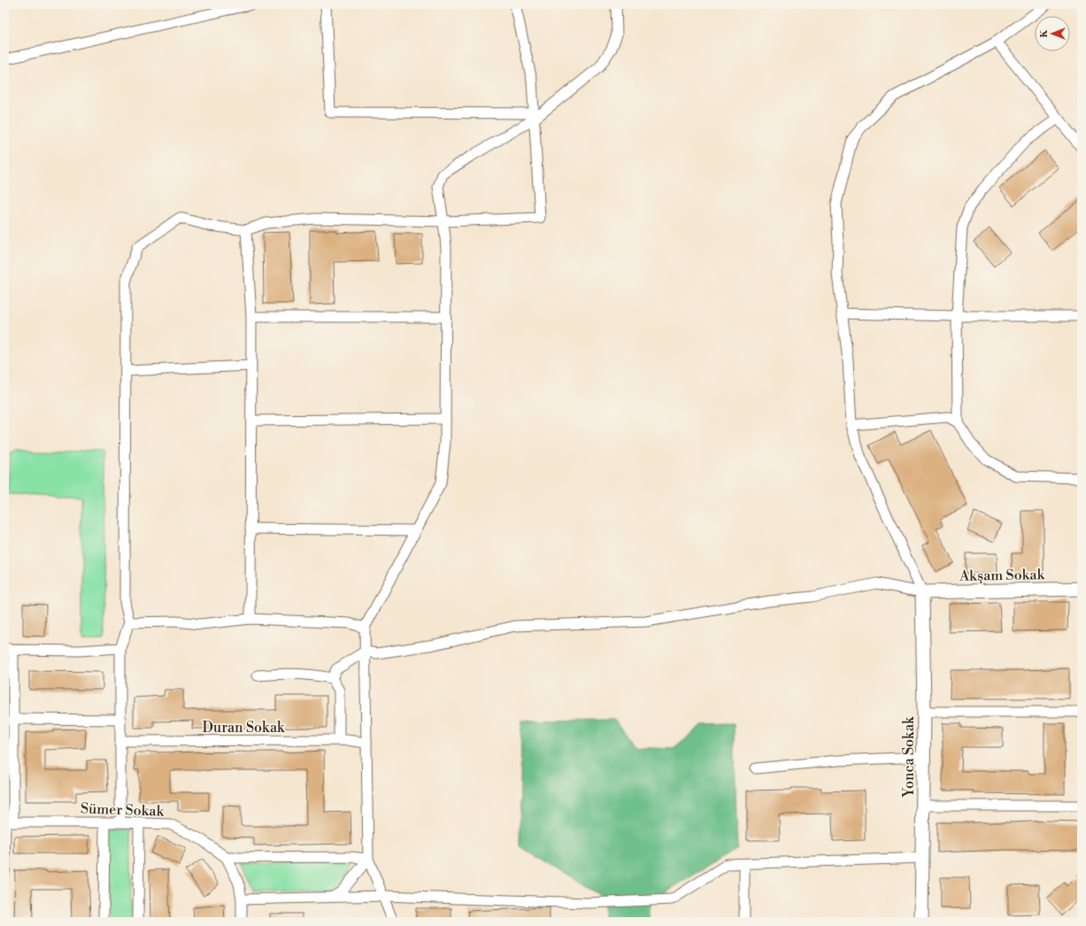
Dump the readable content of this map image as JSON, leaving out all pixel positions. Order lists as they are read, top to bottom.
{
  "streets": {
    "street": [
      "Akşam Sokak",
      "Duran Sokak",
      "Yonca Sokak",
      "Sümer Sokak"
    ]
  },
  "crossings": [
    ["Akşam Sokak", "Yonca Sokak"]
  ],
  "north": "left"
}
